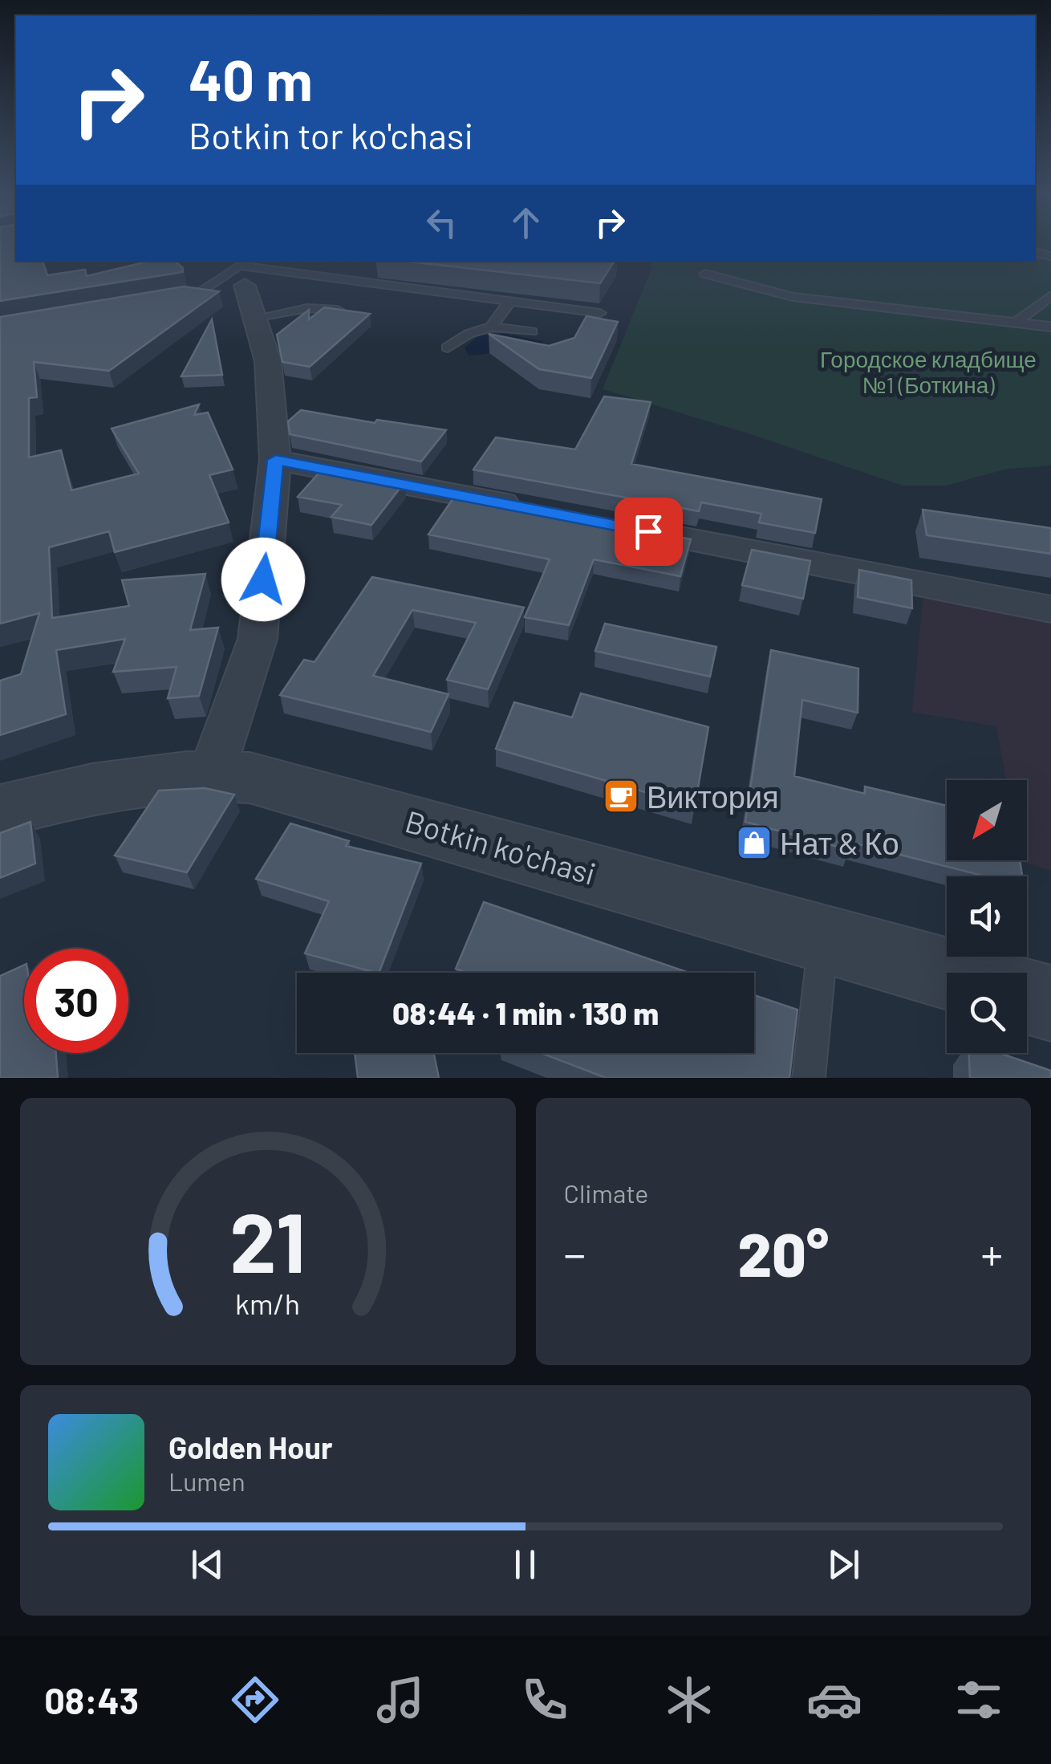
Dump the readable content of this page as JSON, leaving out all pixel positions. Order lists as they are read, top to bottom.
{
  "streets": {
    "street": ["Botkin ko'chasi"]
  },
  "parks": ["Городское кладбище №1 (Боткина)"],
  "places": {
    "cafe": ["Виктория"],
    "shop": ["Нат & Ко"]
  },
  "north": "bottom left",
  "page": {
    "turn": ["40 m", "Botkin tor ko'chasi"],
    "limit": "30",
    "trip": "08:44 · 1 min · 130 m",
    "tile": "Climate",
    "heat": ["−", "20°", "+"],
    "song": ["Golden Hour", "Lumen"],
    "tabs": "08:43",
    "gauge": ["21", "km/h"]
  }
}
